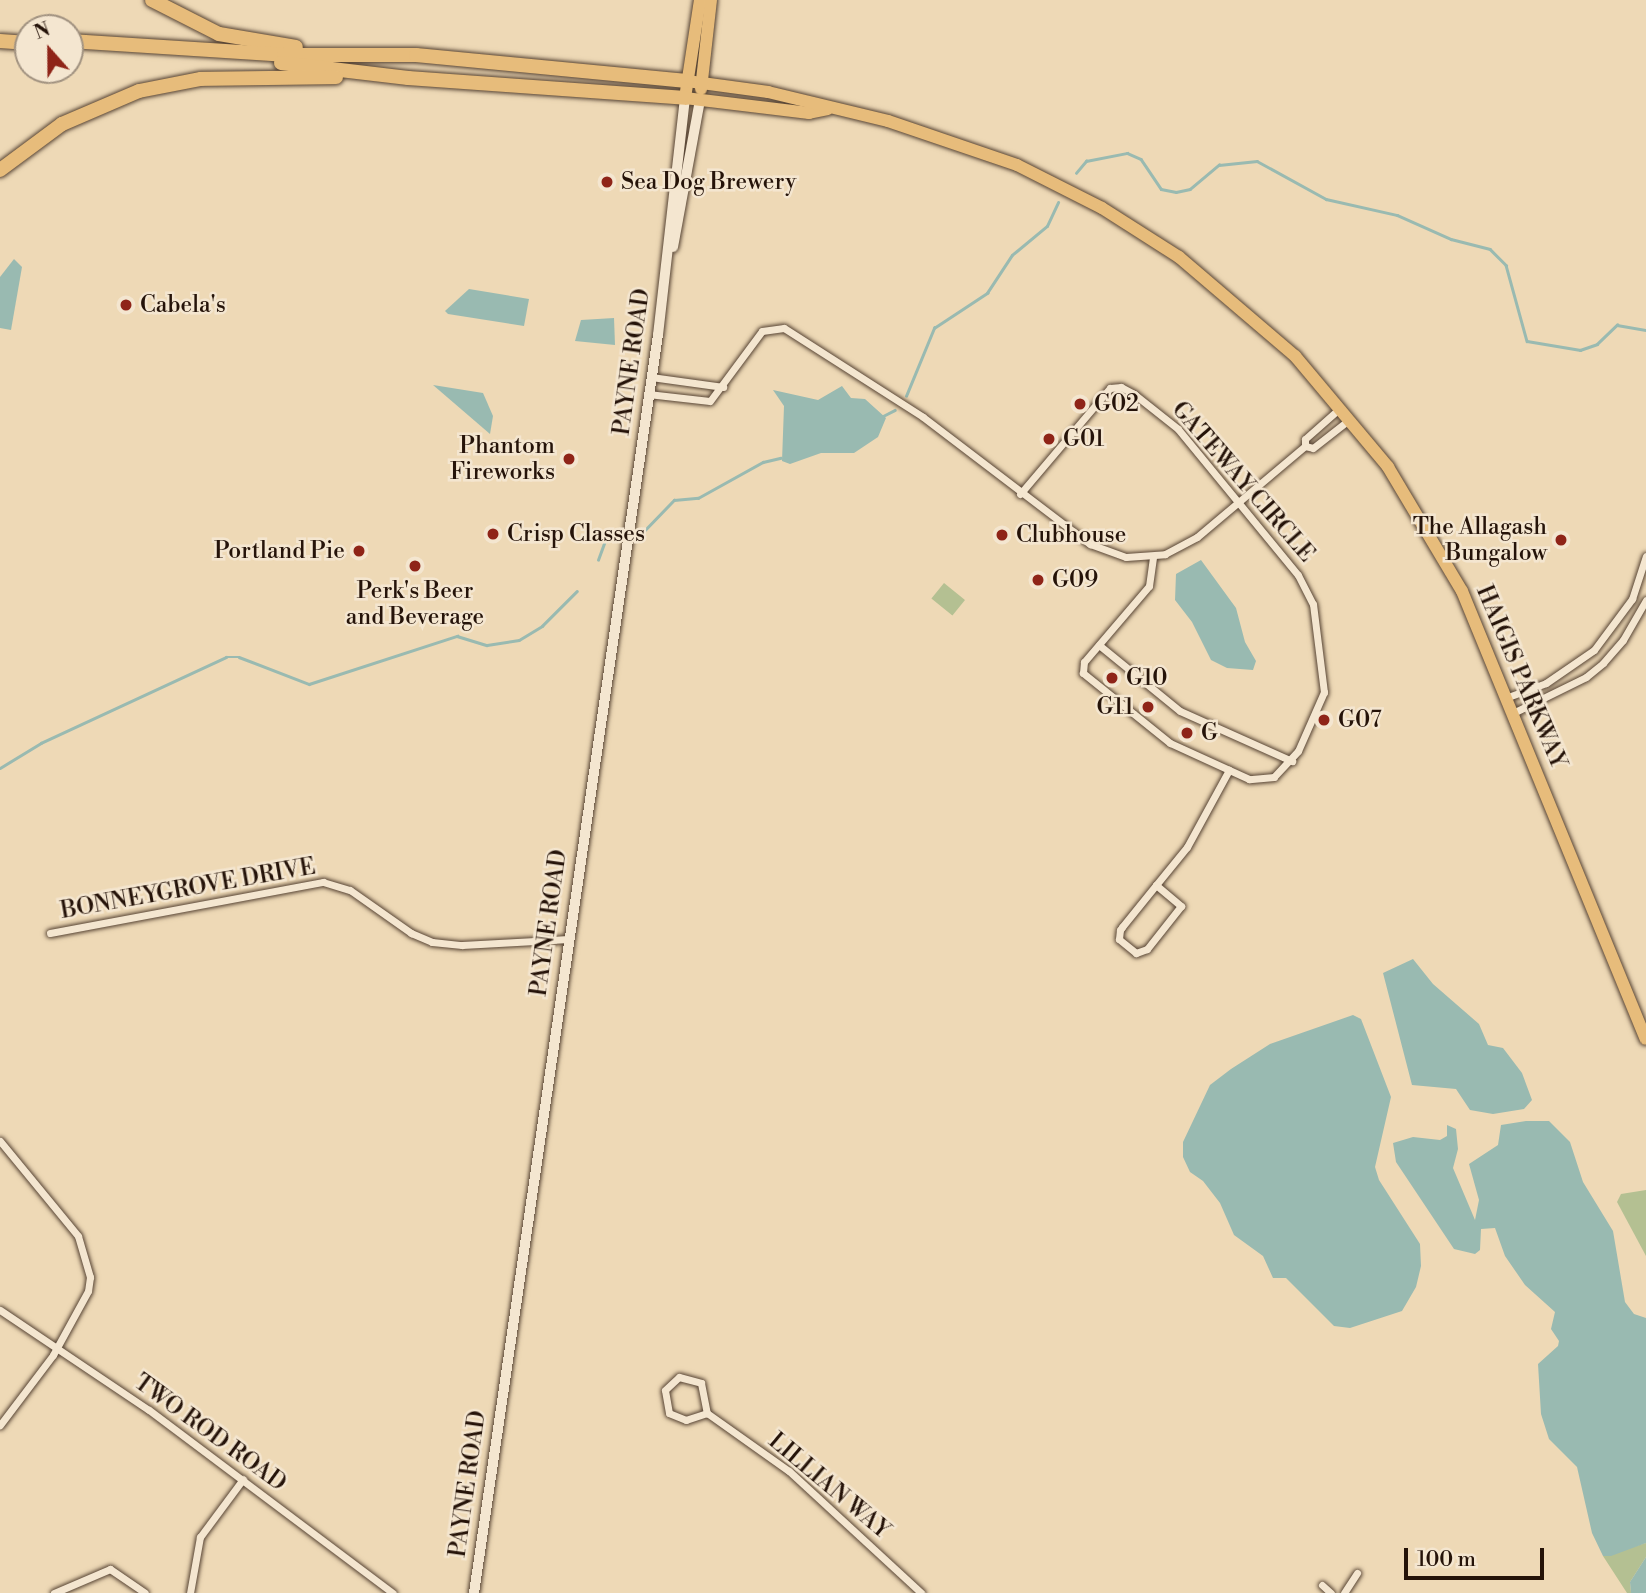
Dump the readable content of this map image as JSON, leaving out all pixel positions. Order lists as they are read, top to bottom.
{
  "streets": {
    "main road": ["PAYNE ROAD", "HAIGIS PARKWAY"],
    "street": [
      "GATEWAY CIRCLE",
      "BONNEYGROVE DRIVE",
      "TWO ROD ROAD",
      "LILLIAN WAY"
    ]
  },
  "crossings": [
    ["PAYNE ROAD", "HAIGIS PARKWAY"],
    ["PAYNE ROAD", "BONNEYGROVE DRIVE"]
  ],
  "places": [
    "Sea Dog Brewery",
    "Cabela's",
    "G02",
    "G01",
    "Phantom Fireworks",
    "Crisp Classes",
    "Clubhouse",
    "The Allagash Bungalow",
    "Portland Pie",
    "Perk's Beer and Beverage",
    "G09",
    "G10",
    "G11",
    "G07",
    "G"
  ],
  "scale_bar": "100 m",
  "north": "top"
}
